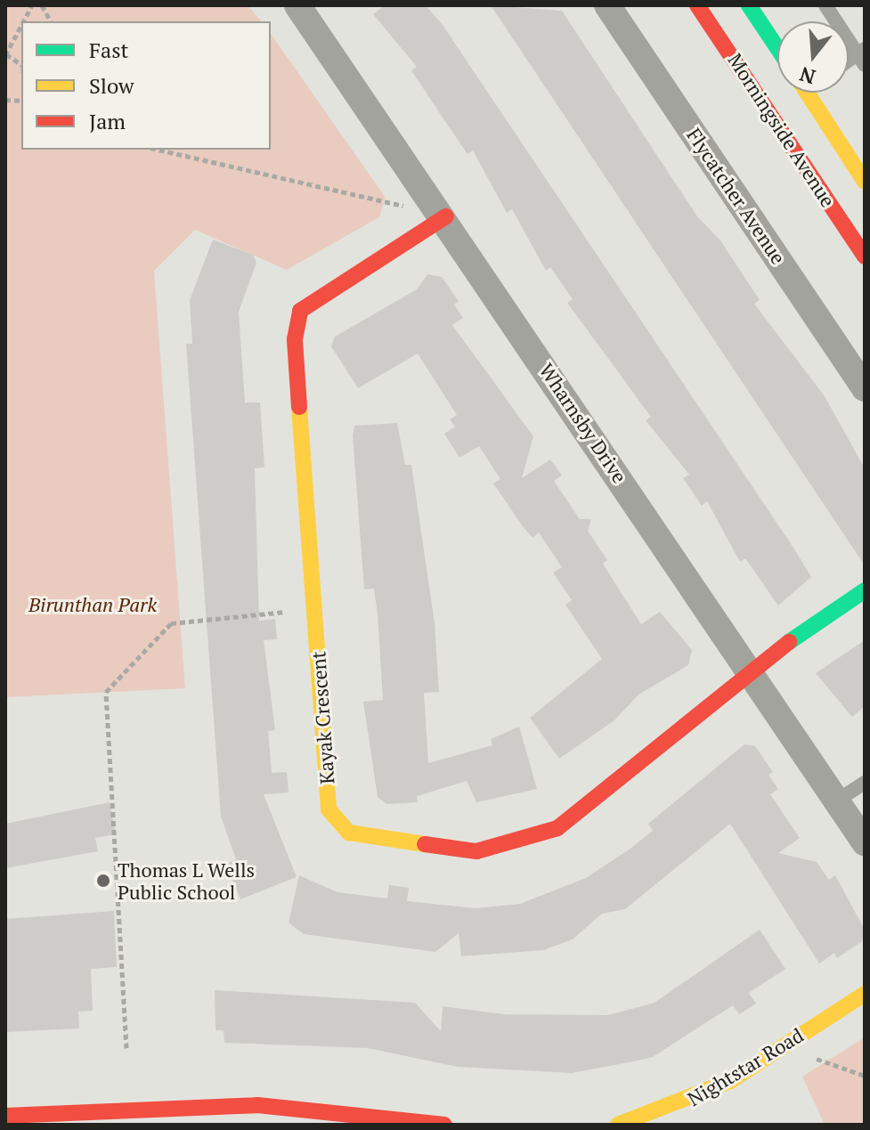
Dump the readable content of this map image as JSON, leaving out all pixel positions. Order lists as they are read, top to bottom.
{
  "streets": {
    "street": [
      "Morningside Avenue",
      "Flycatcher Avenue",
      "Wharnsby Drive",
      "Kayak Crescent",
      "Nightstar Road"
    ]
  },
  "crossings": [
    ["Wharnsby Drive", "Kayak Crescent"]
  ],
  "parks": ["Birunthan Park"],
  "places": ["Thomas L Wells Public School"],
  "legend": ["Fast", "Slow", "Jam"],
  "north": "bottom"
}
